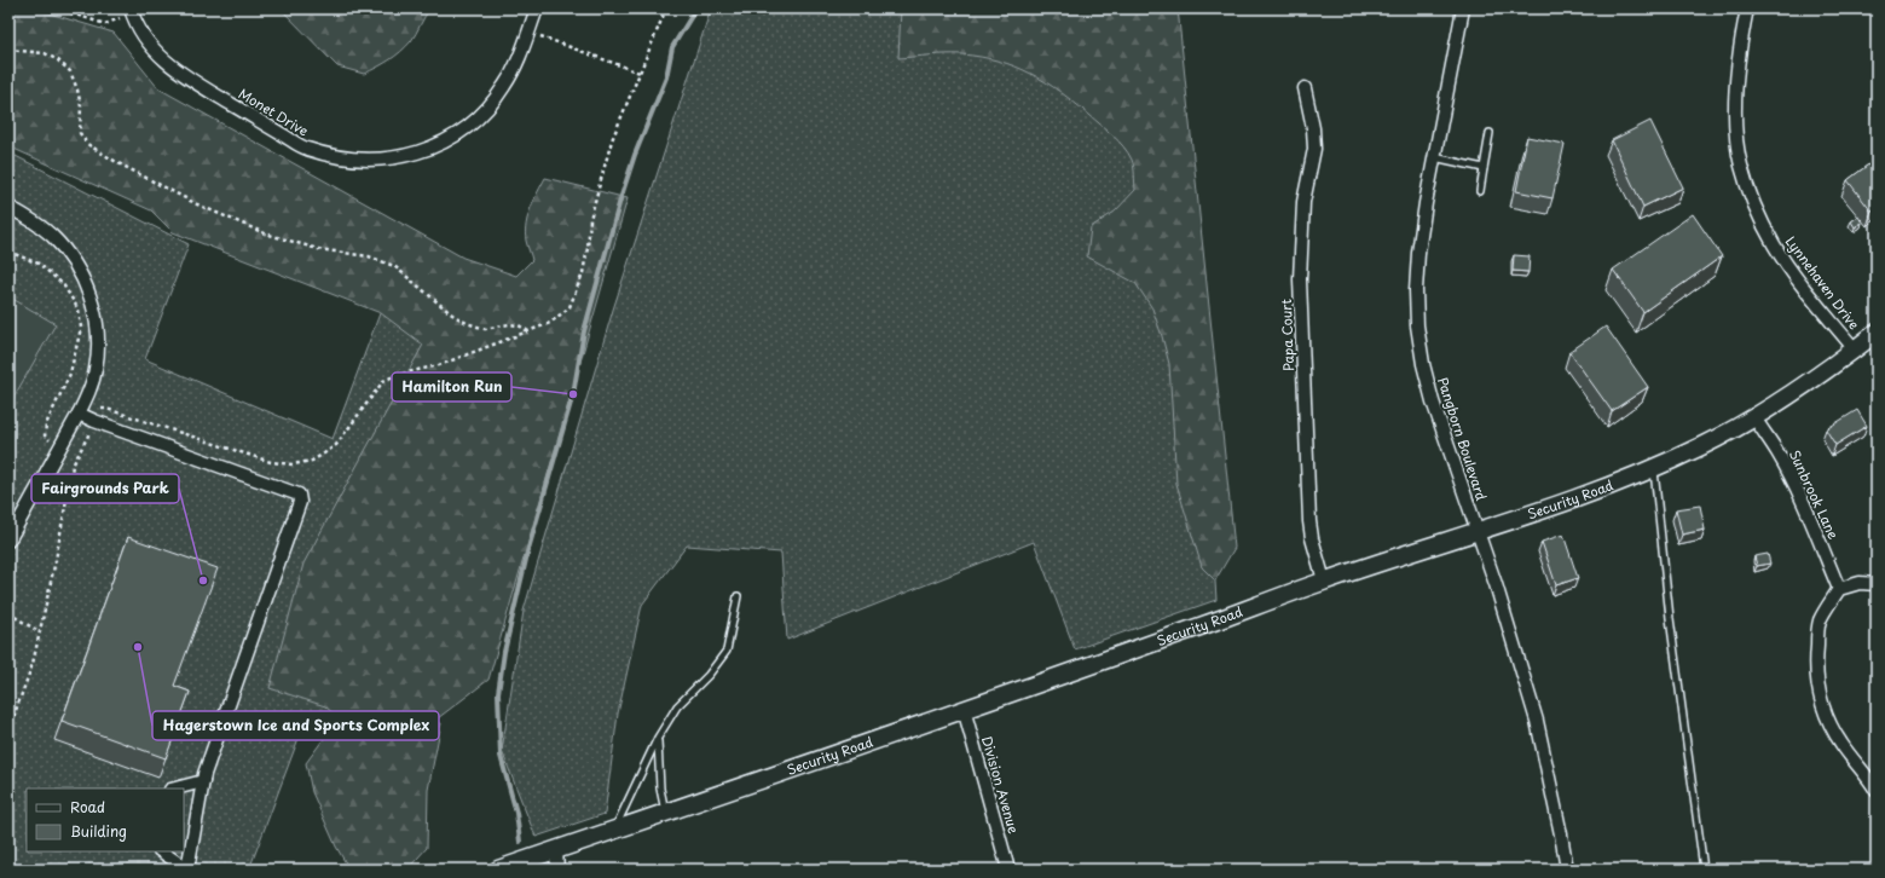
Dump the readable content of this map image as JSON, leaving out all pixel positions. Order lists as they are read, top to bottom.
{
  "streets": {
    "street": [
      "Monet Drive",
      "Lynnehaven Drive",
      "Papa Court",
      "Pangborn Boulevard",
      "Sunbrook Lane",
      "Security Road",
      "Division Avenue"
    ]
  },
  "crossings": [
    ["Lynnehaven Drive", "Security Road"],
    ["Papa Court", "Security Road"],
    ["Pangborn Boulevard", "Security Road"],
    ["Sunbrook Lane", "Security Road"],
    ["Security Road", "Division Avenue"]
  ],
  "places": ["Hamilton Run", "Fairgrounds Park", "Hagerstown Ice and Sports Complex"],
  "legend": ["Road", "Building"]
}
